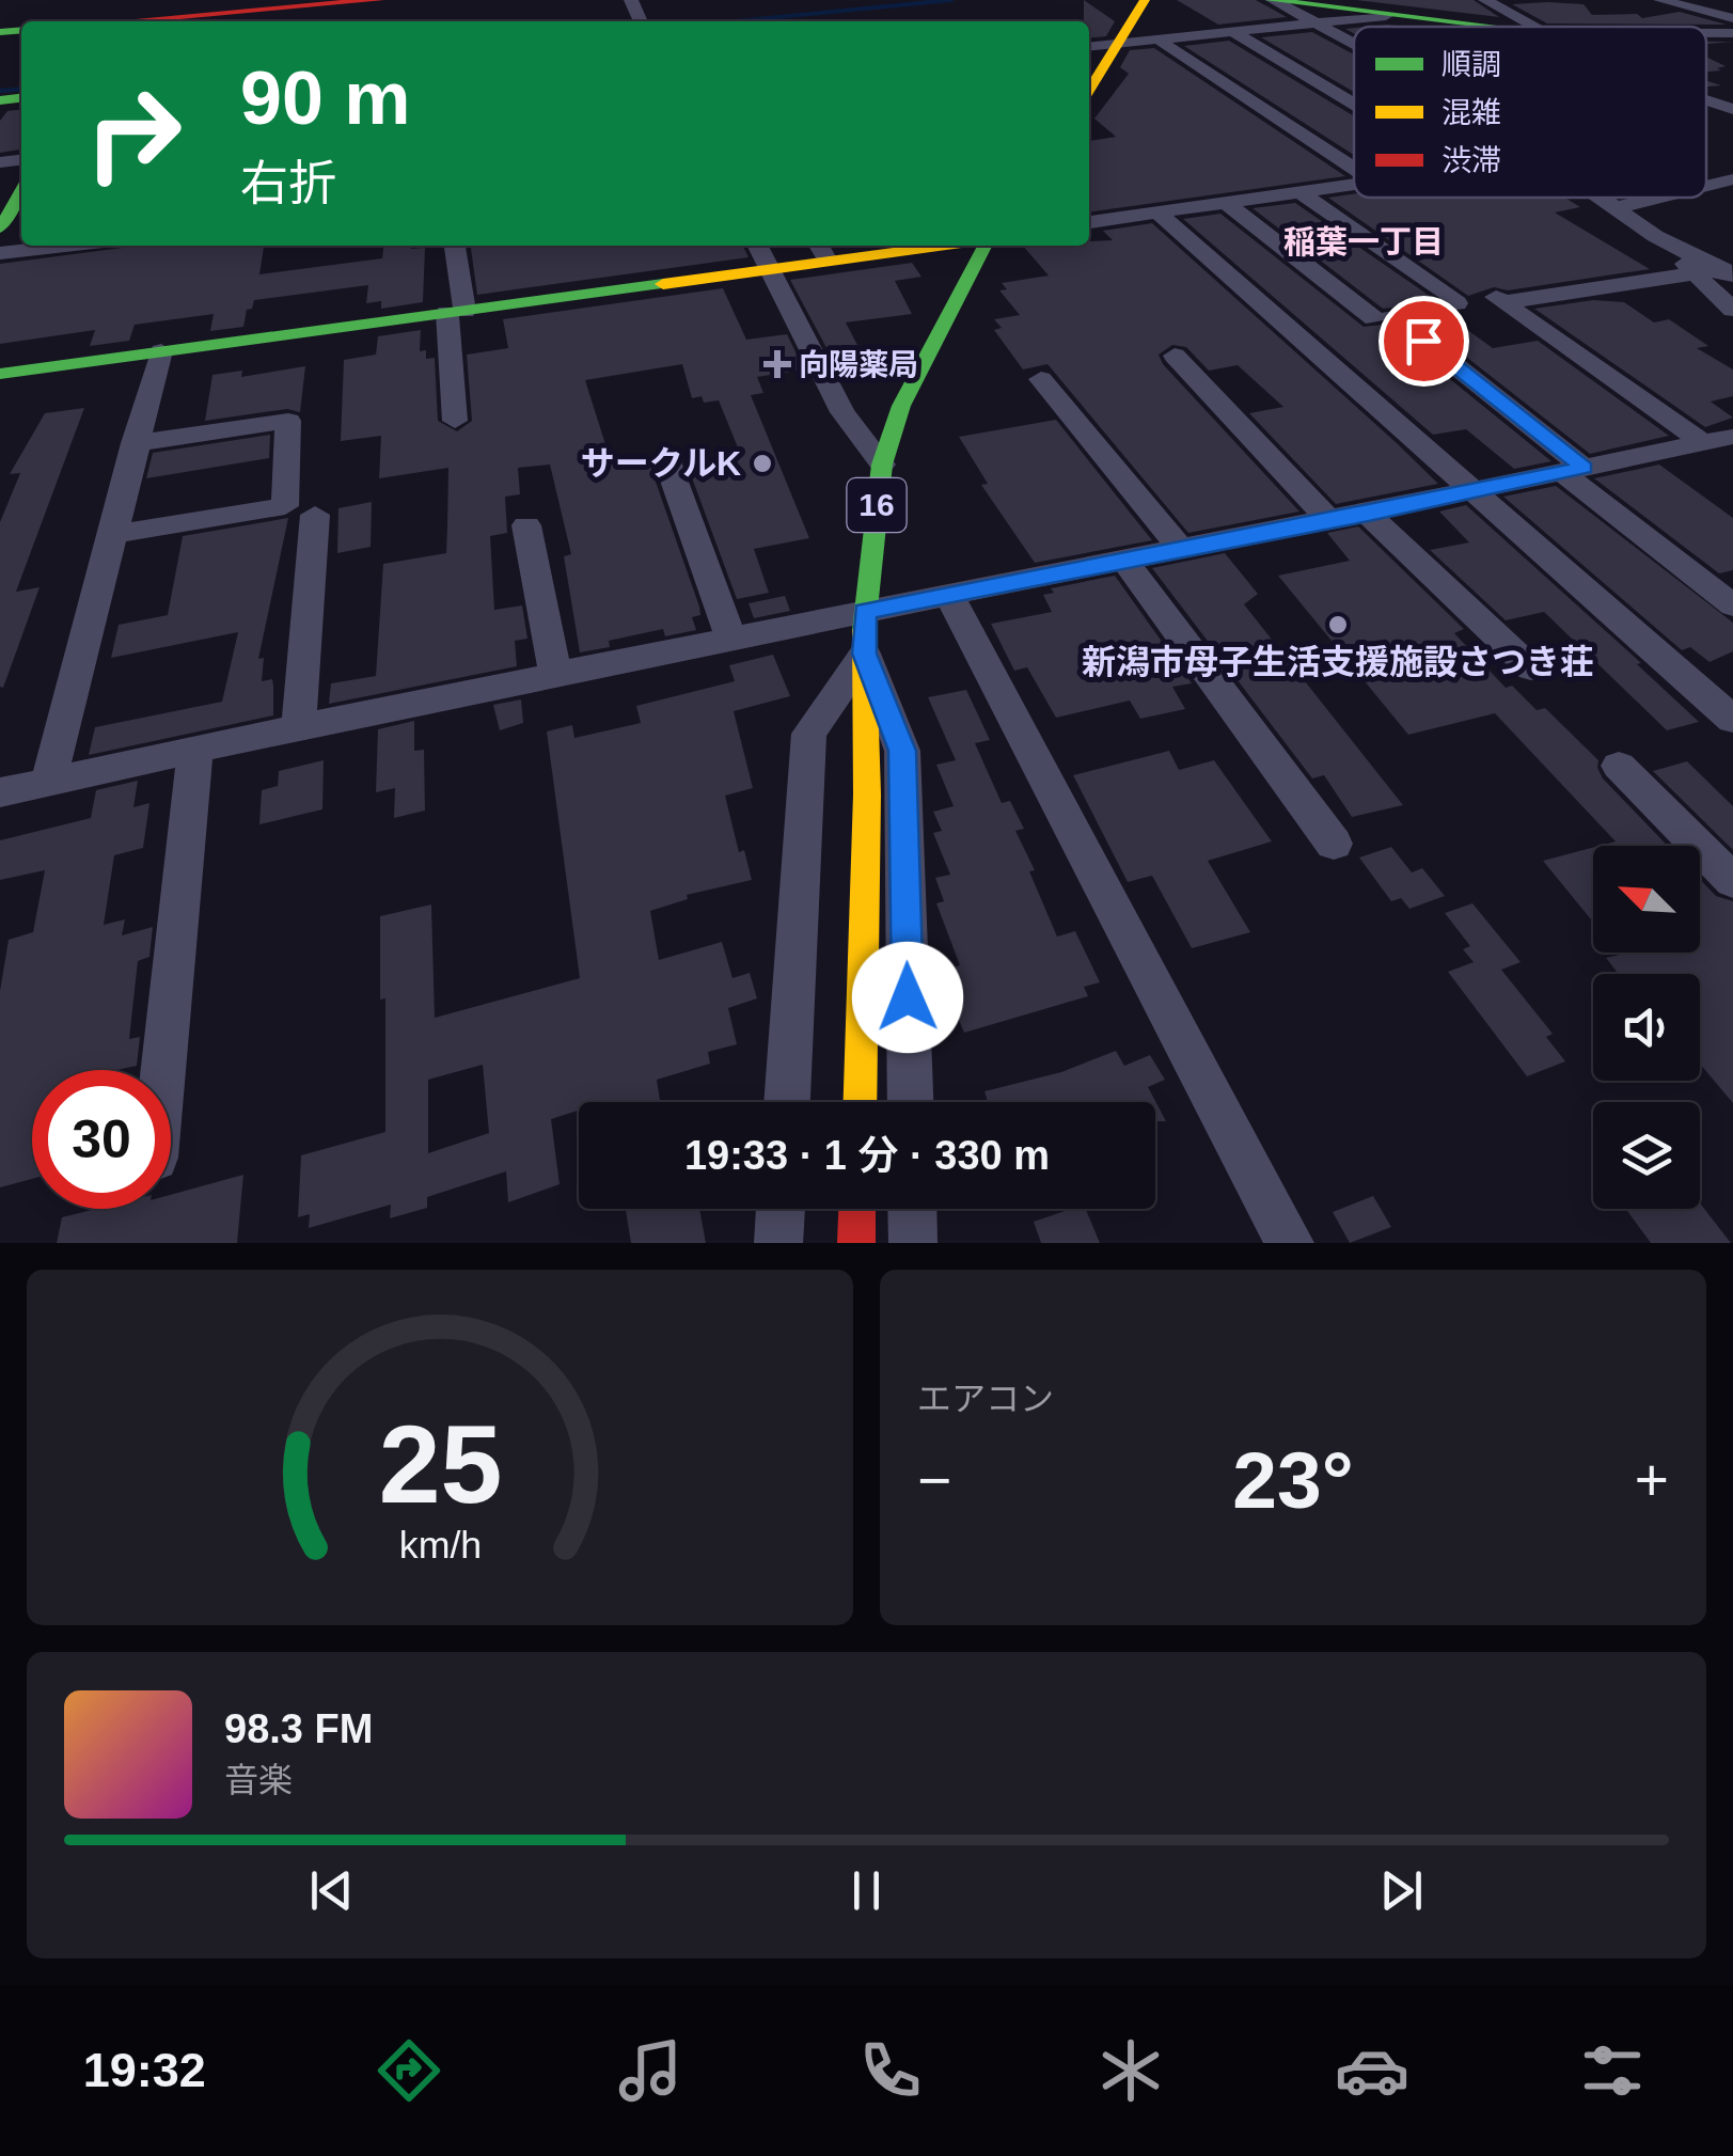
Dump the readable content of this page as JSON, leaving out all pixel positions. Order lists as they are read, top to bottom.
{
  "streets": {
    "street": ["16"]
  },
  "districts": ["稲葉一丁目"],
  "places": {
    "health": ["向陽薬局"],
    "other": ["サークルK", "新潟市母子生活支援施設さつき荘"]
  },
  "legend": ["順調", "混雑", "渋滞"],
  "north": "top left",
  "page": {
    "turn": ["90 m", "右折"],
    "limit": "30",
    "trip": "19:33 · 1 分 · 330 m",
    "tile": "エアコン",
    "heat": ["−", "23°", "+"],
    "song": ["98.3 FM", "音楽"],
    "tabs": "19:32",
    "gauge": ["25", "km/h"]
  }
}
